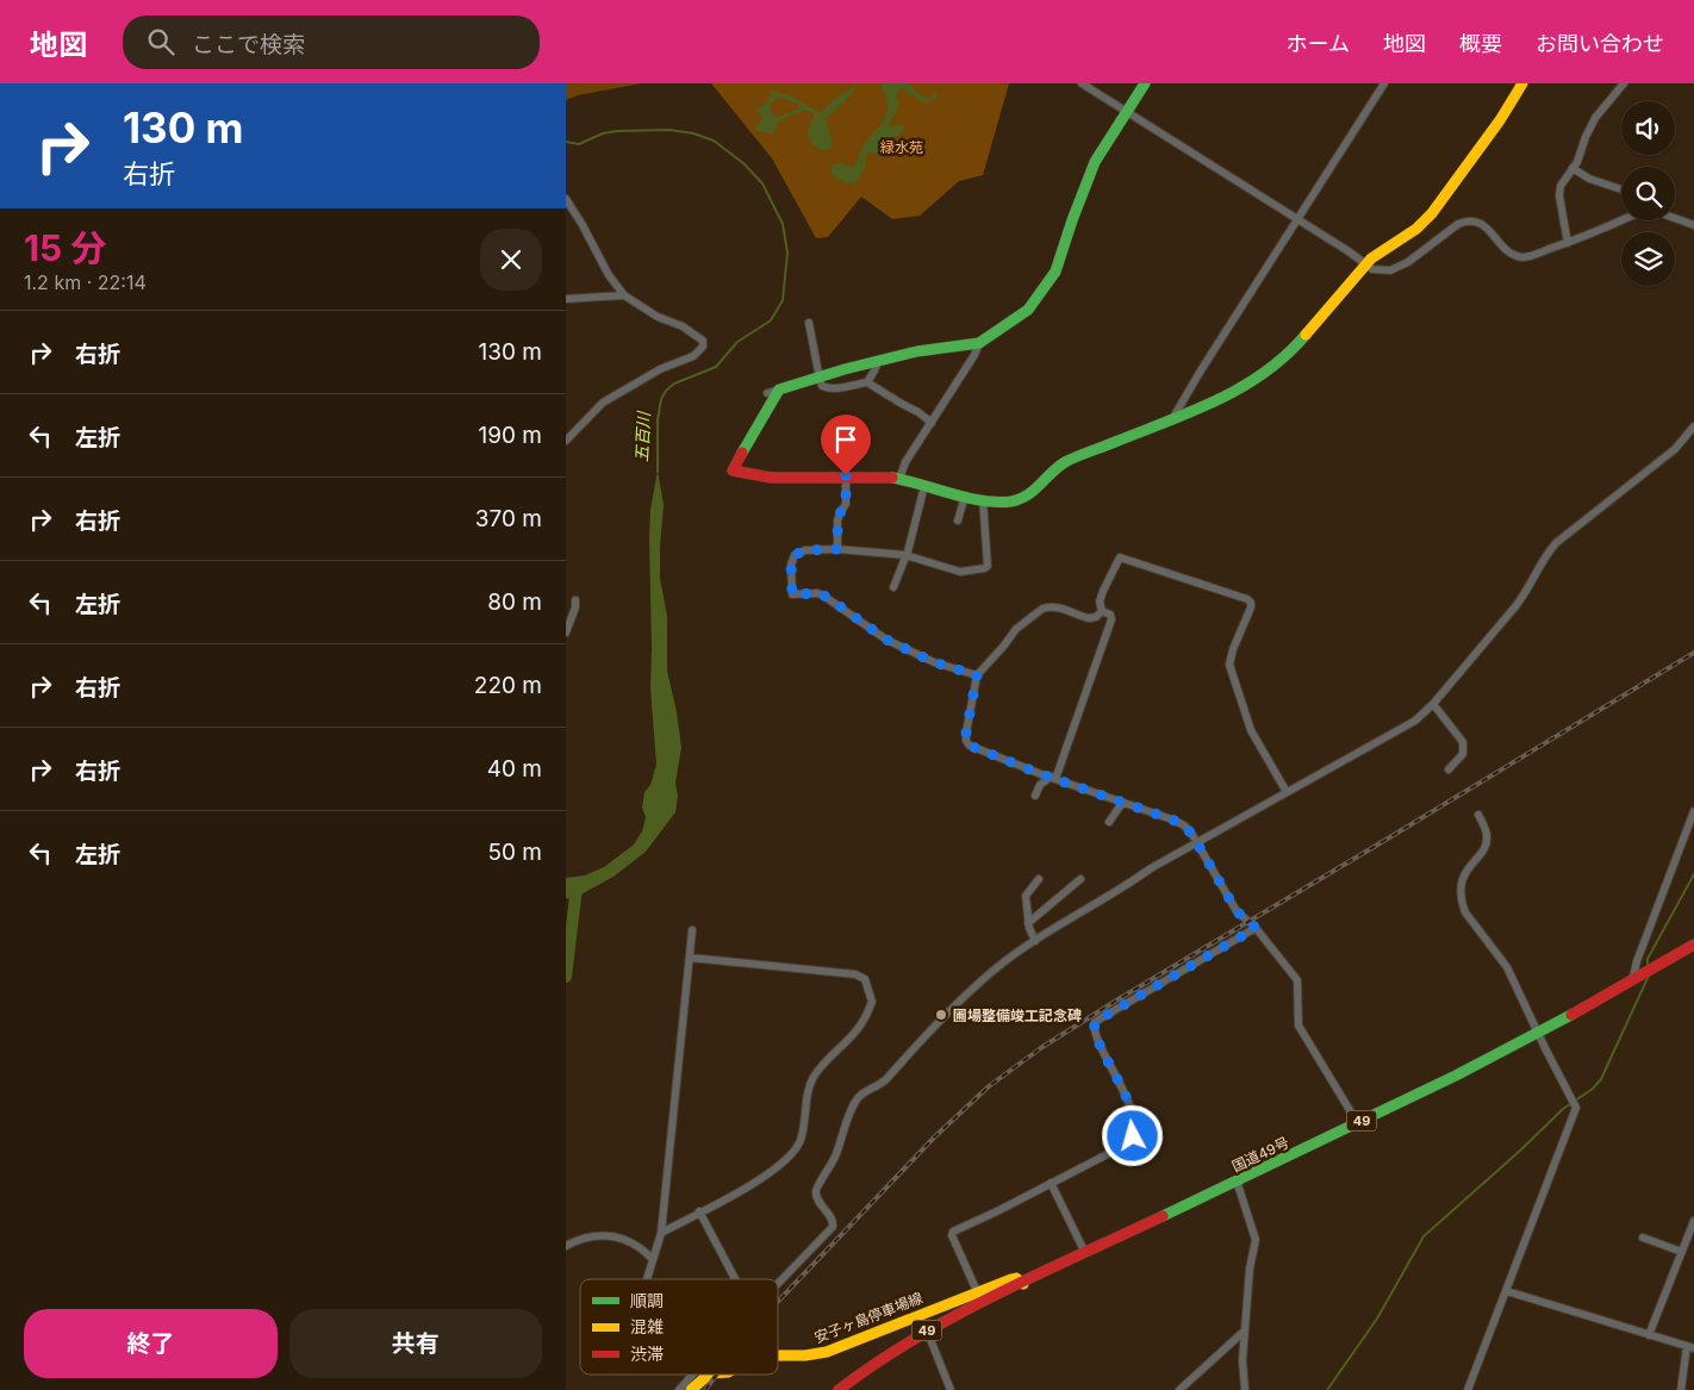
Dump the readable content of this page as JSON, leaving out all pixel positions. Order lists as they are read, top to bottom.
{
  "streets": {
    "main road": ["49", "国道49号", "安子ヶ島停車場線"]
  },
  "crossings": [
    ["国道49号", "安子ヶ島停車場線"]
  ],
  "water": ["五百川"],
  "parks": ["緑水苑"],
  "places": ["圃場整備竣工記念碑"],
  "legend": ["順調", "混雑", "渋滞"],
  "page": {
    "header": "地図",
    "search": "ここで検索",
    "nav": [
      "ホーム",
      "地図",
      "概要",
      "お問い合わせ"
    ],
    "turn": ["130 m", "右折"],
    "heading": ["15 分", "1.2 km · 22:14"],
    "list": [
      {
        "name": "右折",
        "value": "130 m"
      },
      {
        "name": "左折",
        "value": "190 m"
      },
      {
        "name": "右折",
        "value": "370 m"
      },
      {
        "name": "左折",
        "value": "80 m"
      },
      {
        "name": "右折",
        "value": "220 m"
      },
      {
        "name": "右折",
        "value": "40 m"
      },
      {
        "name": "左折",
        "value": "50 m"
      }
    ],
    "buttons": ["終了", "共有"]
  }
}
